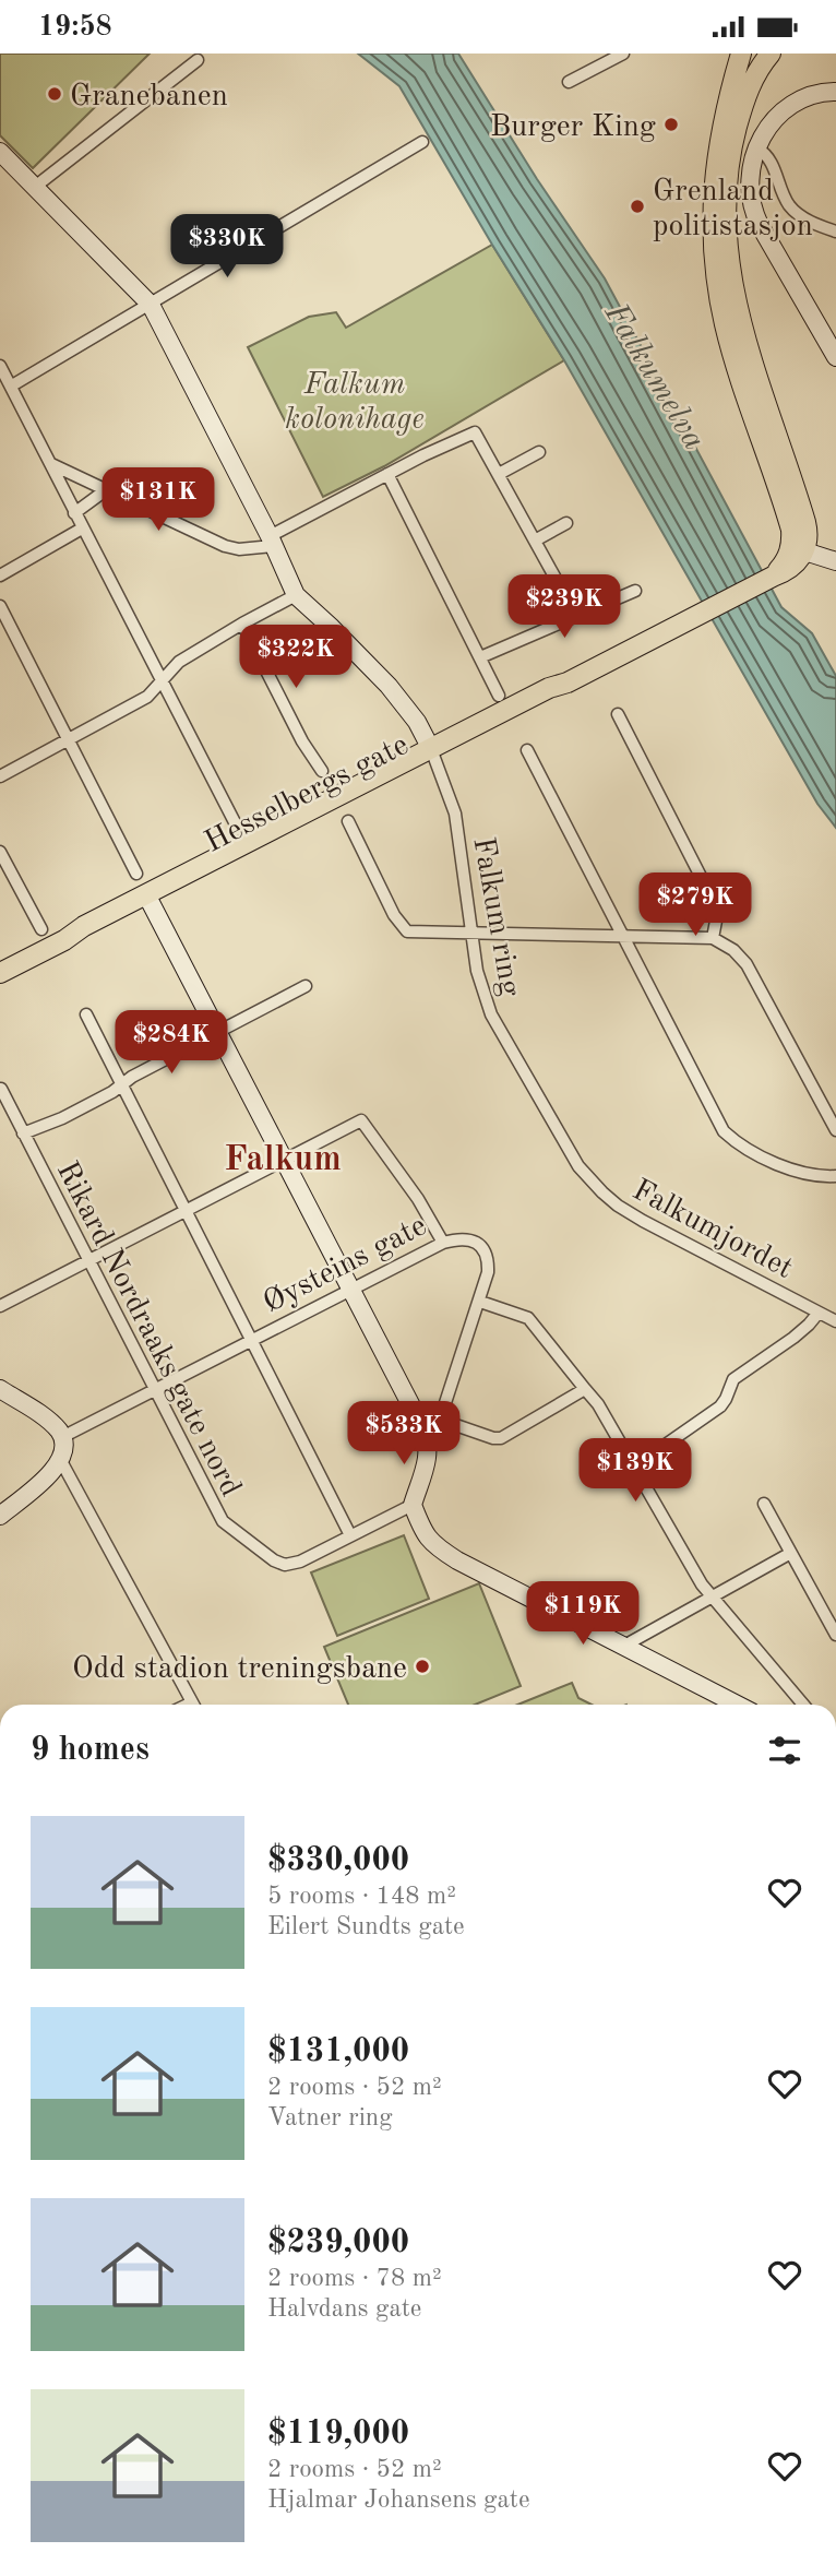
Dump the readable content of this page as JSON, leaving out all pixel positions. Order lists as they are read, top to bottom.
{
  "streets": {
    "main road": ["Hesselbergs gate"],
    "street": [
      "Falkum ring",
      "Falkumjordet",
      "Øysteins gate",
      "Rikard Nordraaks gate nord"
    ]
  },
  "crossings": [
    ["Hesselbergs gate", "Falkum ring"],
    ["Falkum ring", "Falkumjordet"],
    ["Øysteins gate", "Rikard Nordraaks gate nord"]
  ],
  "districts": ["Falkum"],
  "water": ["Falkumelva"],
  "parks": ["Falkum kolonihage"],
  "places": [
    "Granebanen",
    "Burger King",
    "Grenland politistasjon",
    "Odd stadion treningsbane"
  ],
  "page": {
    "status": "19:58",
    "price": [
      "$330K",
      "$131K",
      "$239K",
      "$322K",
      "$279K",
      "$284K",
      "$533K",
      "$139K",
      "$119K"
    ],
    "heading": "9 homes",
    "list": [
      {
        "name": "$330,000",
        "note": "5 rooms · 148 m² · Eilert Sundts gate"
      },
      {
        "name": "$131,000",
        "note": "2 rooms · 52 m² · Vatner ring"
      },
      {
        "name": "$239,000",
        "note": "2 rooms · 78 m² · Halvdans gate"
      },
      {
        "name": "$119,000",
        "note": "2 rooms · 52 m² · Hjalmar Johansens gate"
      }
    ]
  }
}
